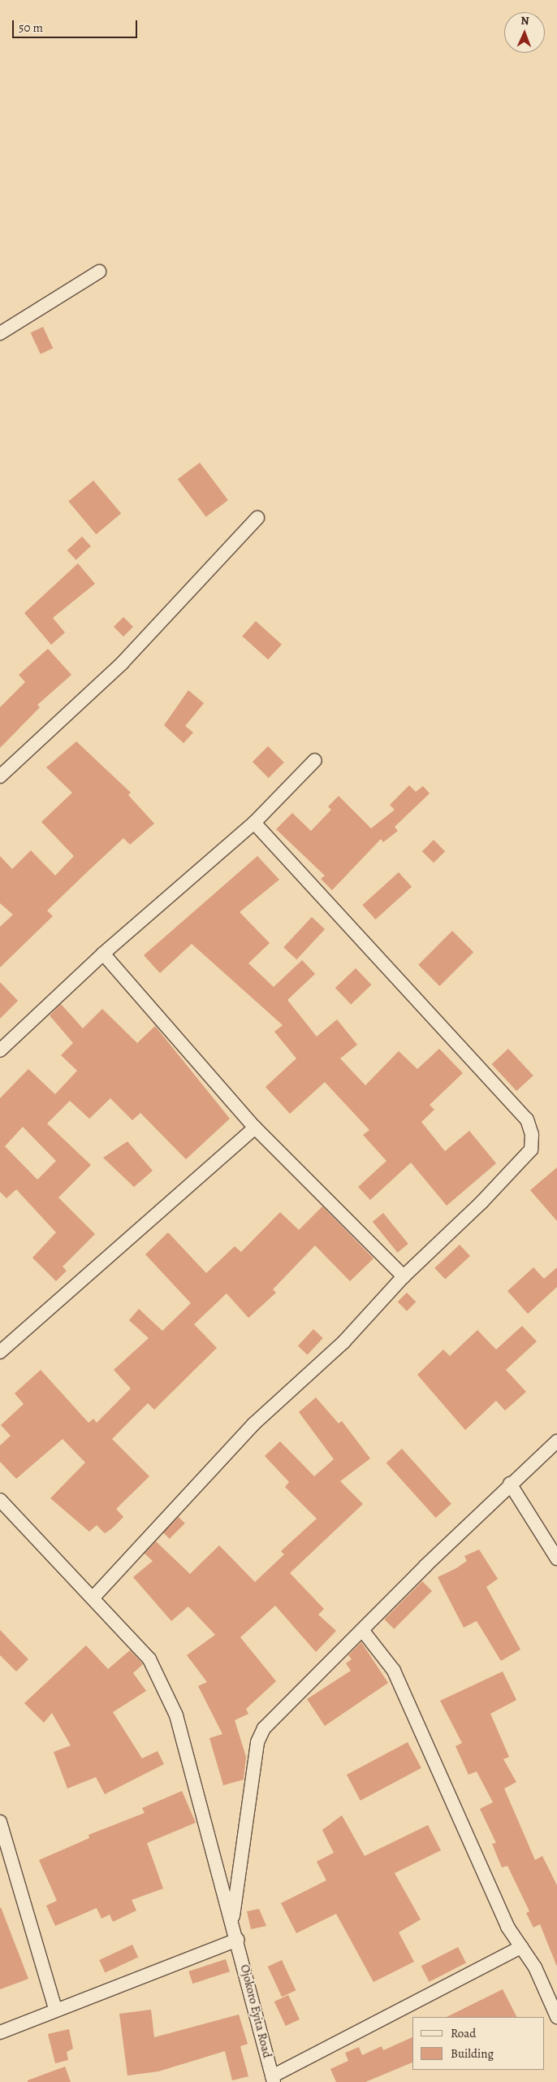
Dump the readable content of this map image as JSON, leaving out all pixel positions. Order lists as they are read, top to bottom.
{
  "streets": {
    "street": ["Ojokoro Eyita Road"]
  },
  "legend": ["Road", "Building"],
  "scale_bar": "50 m",
  "north": "top"
}
